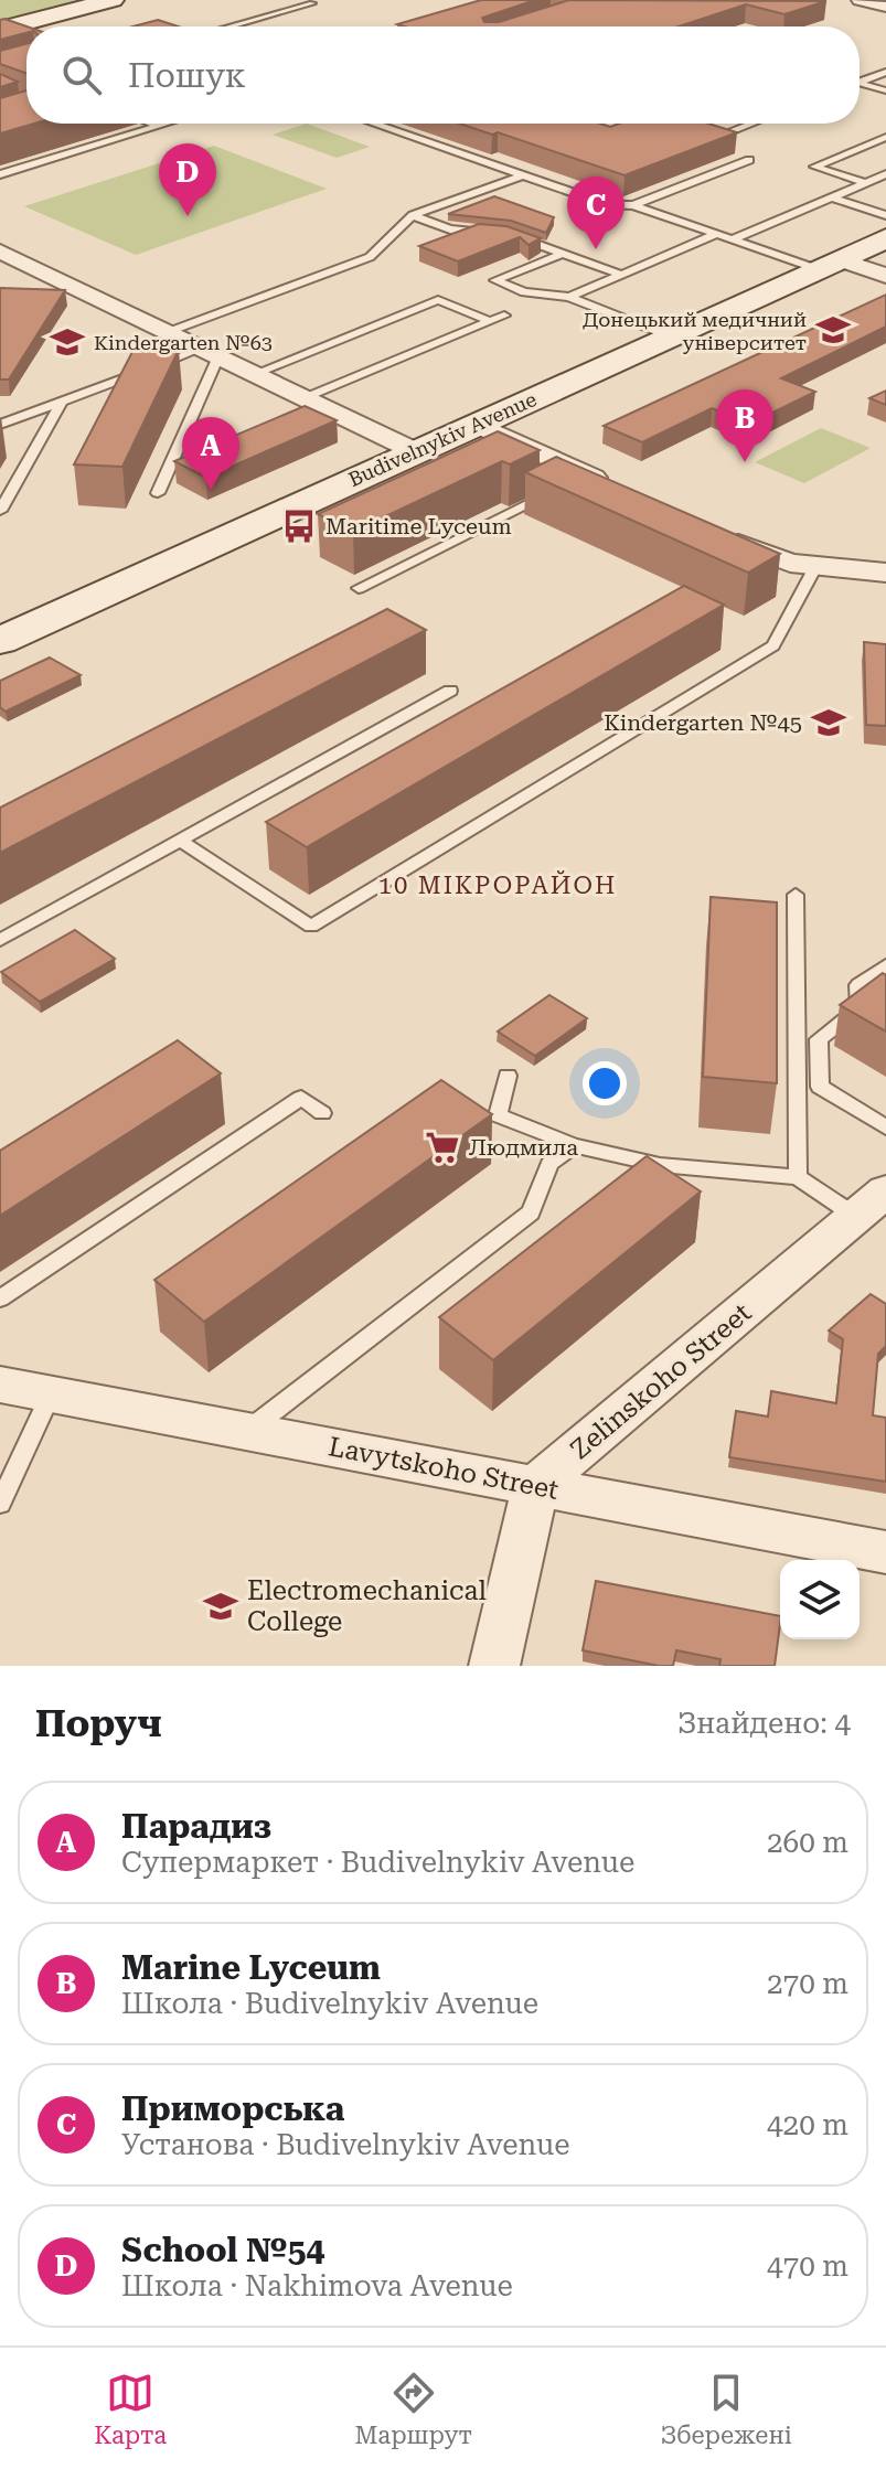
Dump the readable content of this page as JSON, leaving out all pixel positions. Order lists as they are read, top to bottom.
{
  "streets": {
    "main road": ["Budivelnykiv Avenue"],
    "street": ["Zelinskoho Street", "Lavytskoho Street"]
  },
  "crossings": [
    ["Zelinskoho Street", "Lavytskoho Street"]
  ],
  "districts": ["10 МІКРОРАЙОН"],
  "places": {
    "school or university": [
      "Донецький медичний університет",
      "Kindergarten №63",
      "Kindergarten №45",
      "Electromechanical College"
    ],
    "bus stop": ["Maritime Lyceum"],
    "supermarket": ["Людмила"]
  },
  "page": {
    "search": "Пошук",
    "pins": [
      "D",
      "C",
      "B",
      "A"
    ],
    "heading": ["Поруч", "Знайдено: 4"],
    "list": [
      {
        "mark": "A",
        "name": "Парадиз",
        "note": "Супермаркет · Budivelnykiv Avenue",
        "value": "260 m"
      },
      {
        "mark": "B",
        "name": "Marine Lyceum",
        "note": "Школа · Budivelnykiv Avenue",
        "value": "270 m"
      },
      {
        "mark": "C",
        "name": "Приморська",
        "note": "Установа · Budivelnykiv Avenue",
        "value": "420 m"
      },
      {
        "mark": "D",
        "name": "School №54",
        "note": "Школа · Nakhimova Avenue",
        "value": "470 m"
      }
    ],
    "nav": ["Карта", "Маршрут", "Збережені"]
  }
}
